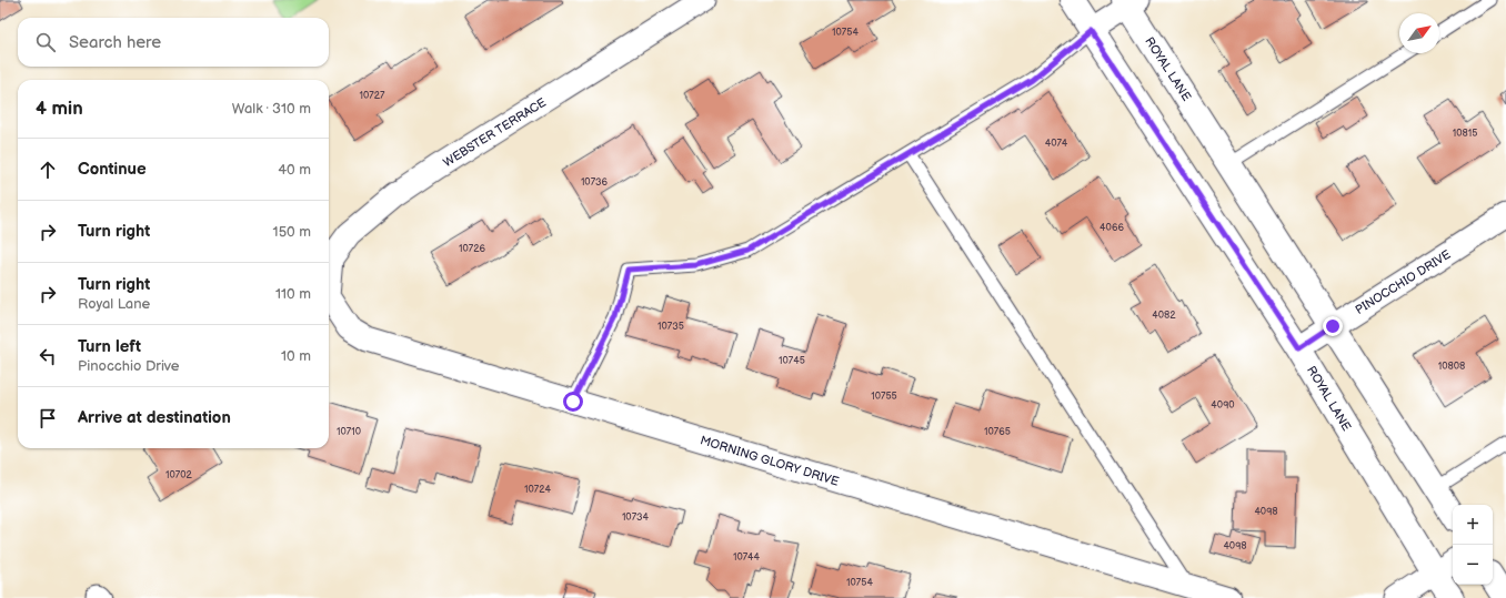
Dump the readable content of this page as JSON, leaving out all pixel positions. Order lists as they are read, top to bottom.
{
  "streets": {
    "main road": ["ROYAL LANE"],
    "street": ["WEBSTER TERRACE", "PINOCCHIO DRIVE", "MORNING GLORY DRIVE"]
  },
  "crossings": [
    ["ROYAL LANE", "PINOCCHIO DRIVE"]
  ],
  "house_numbers": [
    "10754",
    "10727",
    "10815",
    "4074",
    "10736",
    "4066",
    "10726",
    "4082",
    "10735",
    "10745",
    "10808",
    "10755",
    "4090",
    "10710",
    "10765",
    "10702",
    "10724",
    "4098",
    "10734",
    "4098",
    "10744",
    "10754"
  ],
  "north": "top right",
  "page": {
    "search": "Search here",
    "heading": ["4 min", "Walk · 310 m"],
    "list": [
      ["Continue", "40 m"],
      ["Turn right", "150 m"],
      ["Turn right", "Royal Lane", "110 m"],
      ["Turn left", "Pinocchio Drive", "10 m"],
      "Arrive at destination"
    ],
    "map_buttons": ["+", "−"]
  }
}
